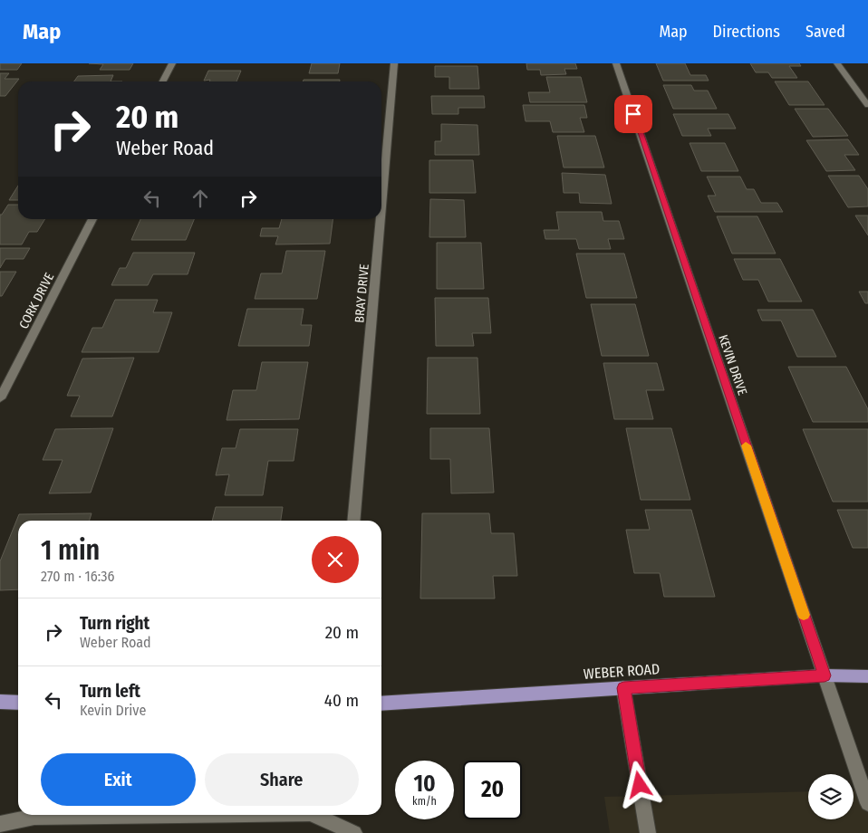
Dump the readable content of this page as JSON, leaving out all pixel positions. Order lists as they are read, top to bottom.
{
  "streets": {
    "main road": ["WEBER ROAD"],
    "street": ["BRAY DRIVE", "CORK DRIVE", "KEVIN DRIVE"]
  },
  "crossings": [
    ["KEVIN DRIVE", "WEBER ROAD"]
  ],
  "page": {
    "header": "Map",
    "nav": ["Map", "Directions", "Saved"],
    "turn": ["20 m", "Weber Road"],
    "heading": ["1 min", "270 m · 16:36"],
    "list": [
      {
        "name": "Turn right",
        "note": "Weber Road",
        "value": "20 m"
      },
      {
        "name": "Turn left",
        "note": "Kevin Drive",
        "value": "40 m"
      }
    ],
    "buttons": ["Exit", "Share"],
    "speed": "10 km/h",
    "limit": "20"
  }
}
